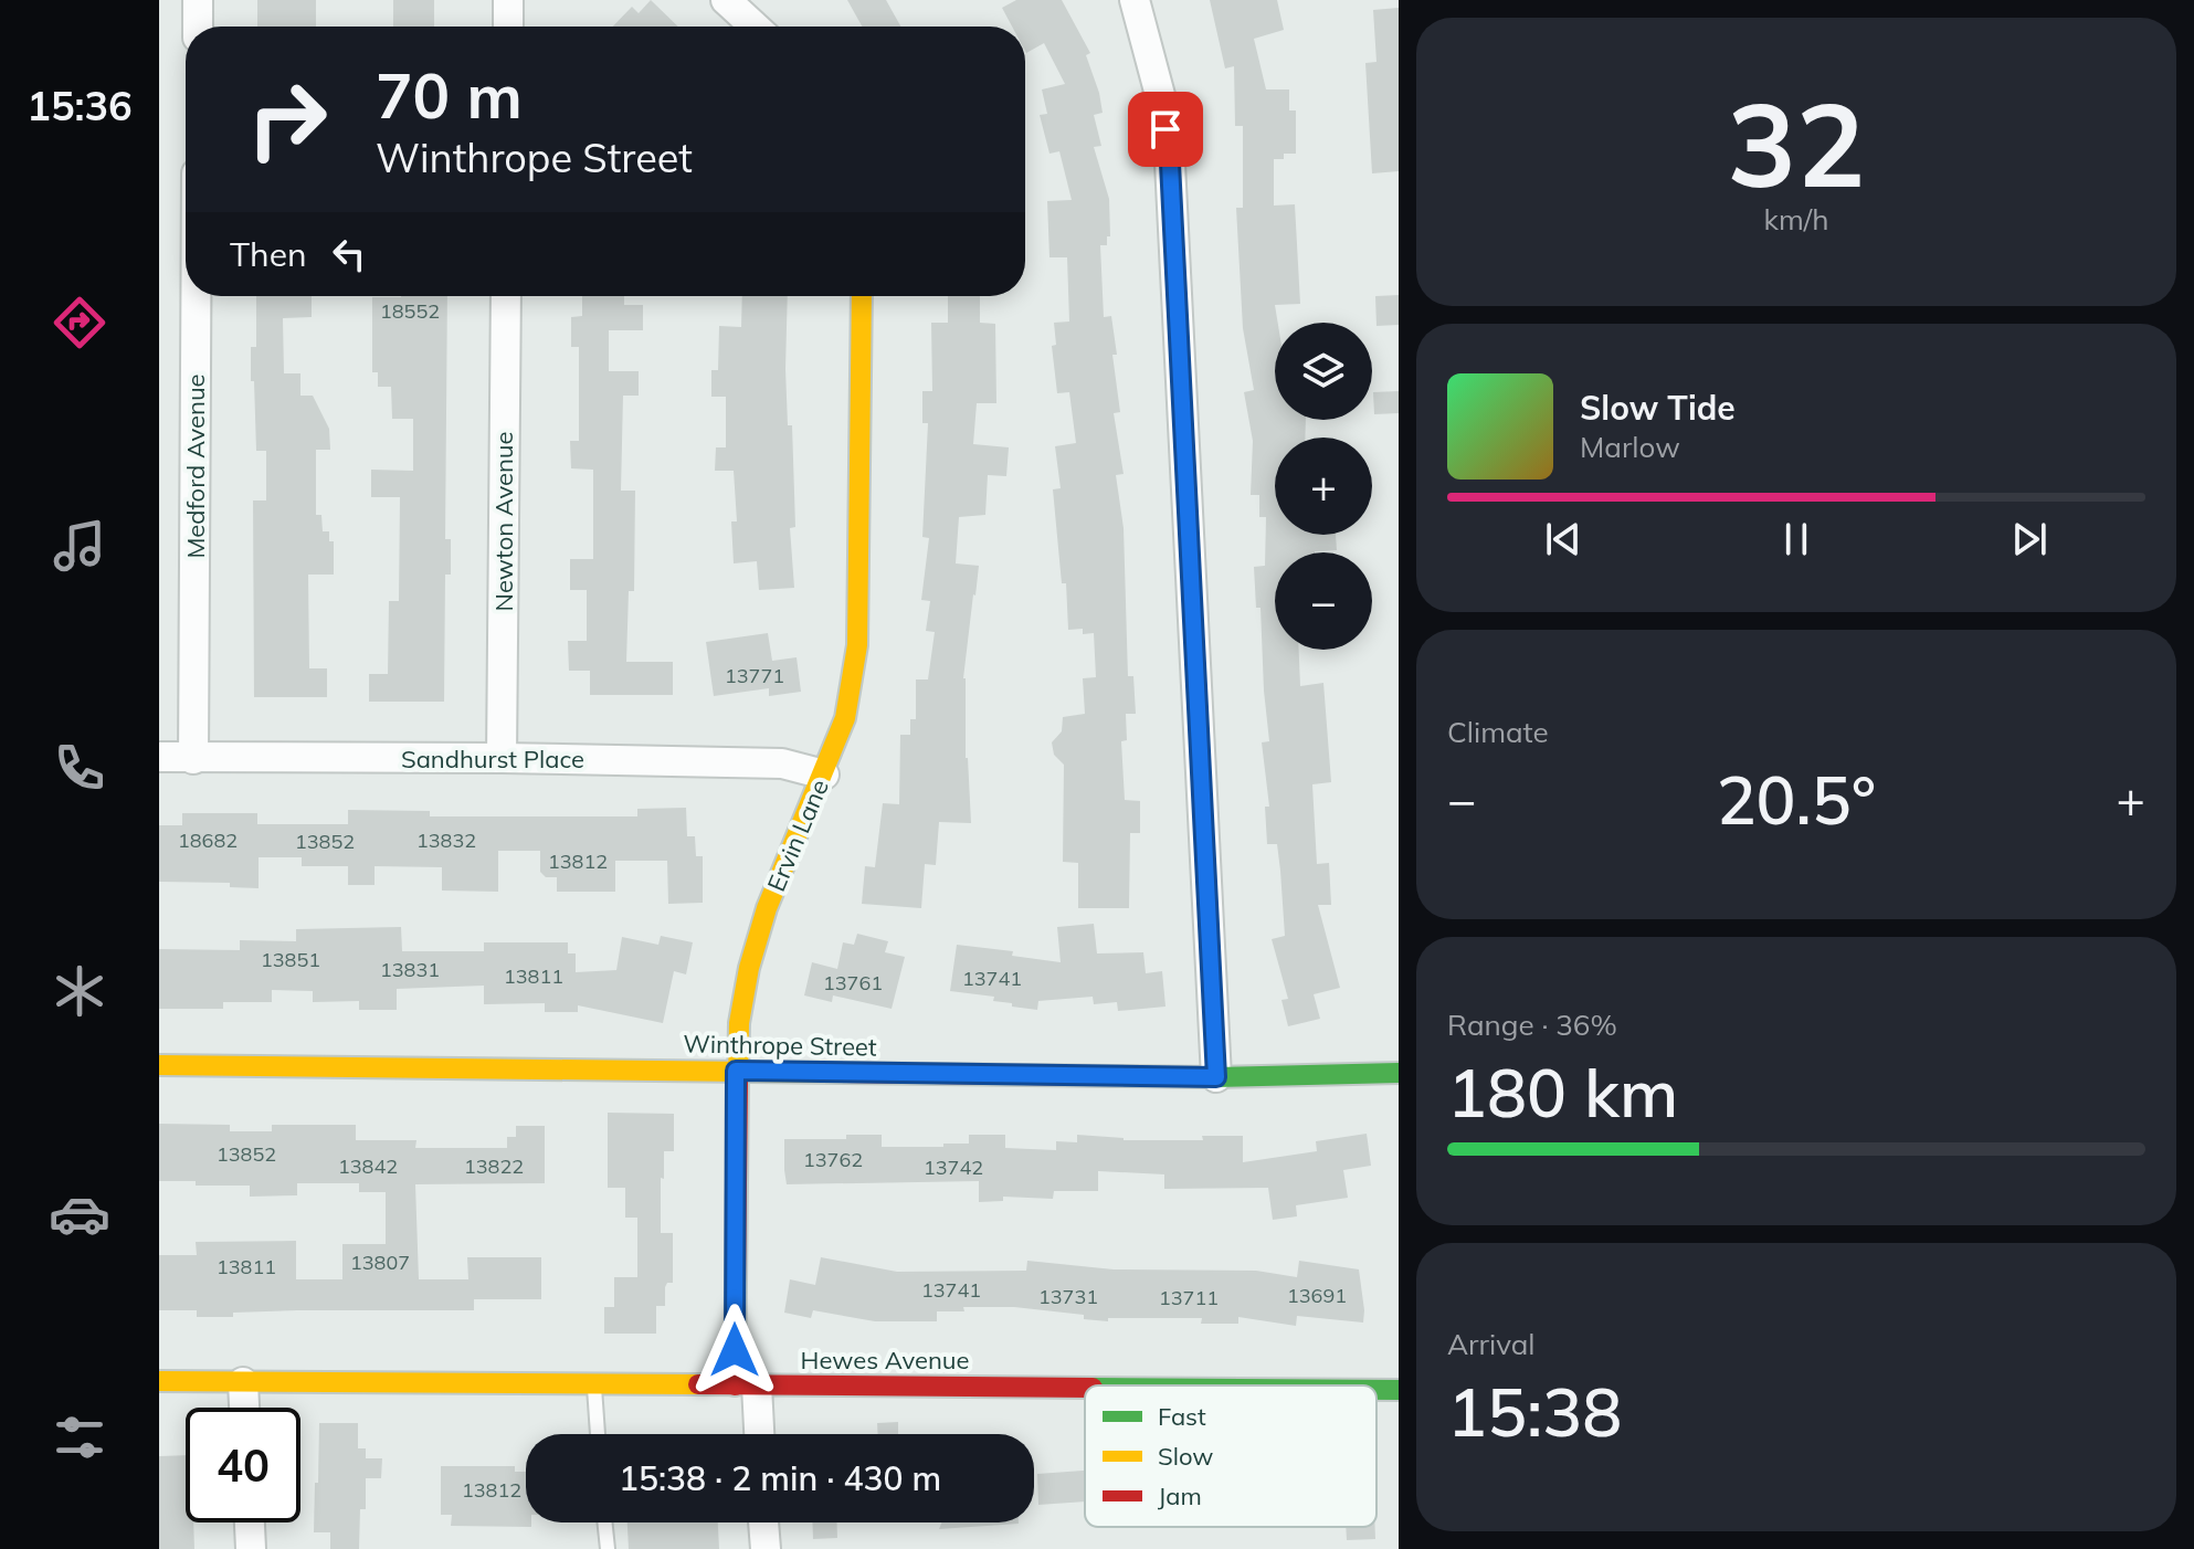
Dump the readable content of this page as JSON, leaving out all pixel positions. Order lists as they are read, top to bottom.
{
  "streets": {
    "street": [
      "Medford Avenue",
      "Newton Avenue",
      "Sandhurst Place",
      "Ervin Lane",
      "Winthrope Street",
      "Hewes Avenue"
    ]
  },
  "crossings": [
    ["Medford Avenue", "Sandhurst Place"],
    ["Newton Avenue", "Sandhurst Place"],
    ["Sandhurst Place", "Ervin Lane"],
    ["Ervin Lane", "Winthrope Street"],
    ["Ervin Lane", "Hewes Avenue"]
  ],
  "house_numbers": [
    "18552",
    "13771",
    "18682",
    "13832",
    "13852",
    "13812",
    "13851",
    "13831",
    "13811",
    "13741",
    "13761",
    "13852",
    "13762",
    "13842",
    "13822",
    "13742",
    "13807",
    "13811",
    "13741",
    "13691",
    "13731",
    "13711",
    "13812"
  ],
  "legend": ["Fast", "Slow", "Jam"],
  "page": {
    "tabs": "15:36",
    "tile": [
      ["32", "km/h"],
      "Climate",
      ["Range · 36%", "180 km"],
      ["Arrival", "15:38"]
    ],
    "turn": ["70 m", "Winthrope Street"],
    "then": "Then",
    "map_buttons": ["+", "−"],
    "song": ["Slow Tide", "Marlow"],
    "heat": ["−", "20.5°", "+"],
    "limit": "40",
    "trip": "15:38 · 2 min · 430 m"
  }
}
